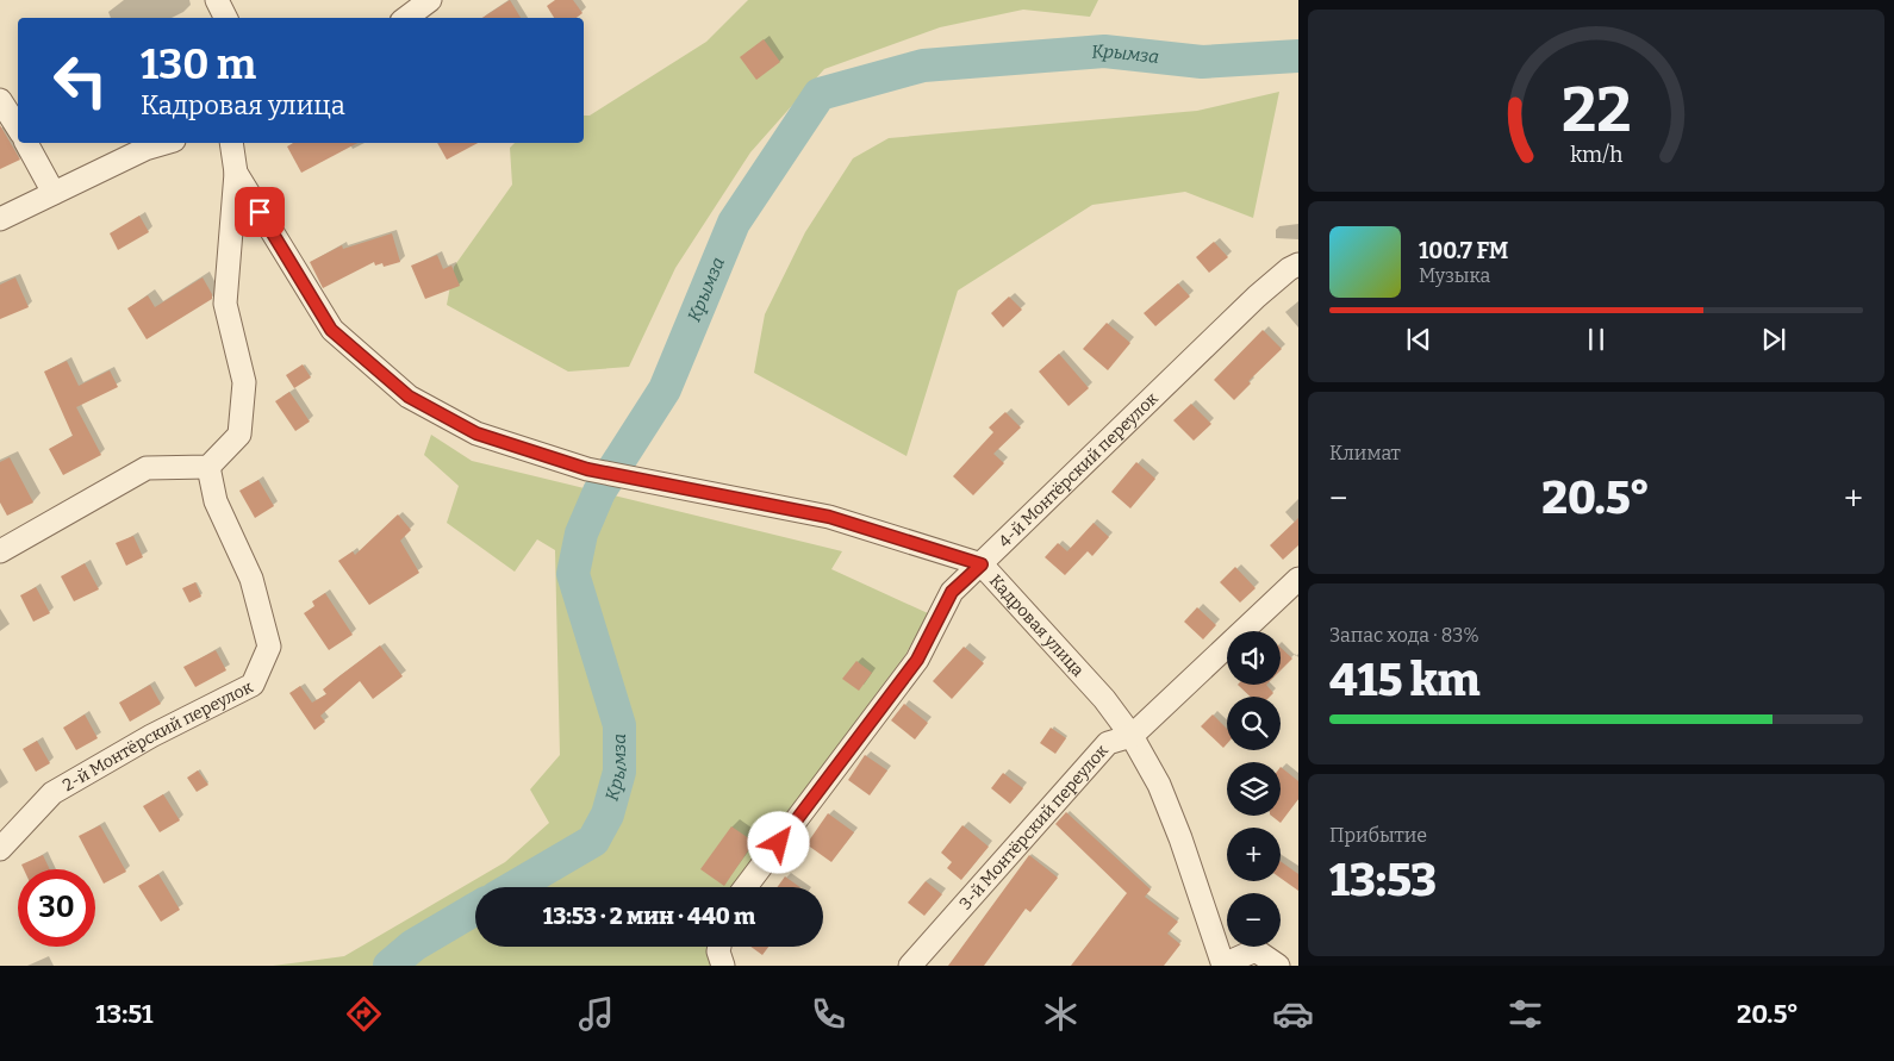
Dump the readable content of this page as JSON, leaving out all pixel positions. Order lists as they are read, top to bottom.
{
  "streets": {
    "street": [
      "4-й Монтёрский переулок",
      "Кадровая улица",
      "2-й Монтёрский переулок",
      "3-й Монтёрский переулок"
    ]
  },
  "crossings": [
    ["4-й Монтёрский переулок", "Кадровая улица"],
    ["Кадровая улица", "3-й Монтёрский переулок"]
  ],
  "water": ["Крымза"],
  "page": {
    "turn": ["130 m", "Кадровая улица"],
    "song": ["100.7 FM", "Музыка"],
    "tile": [
      "Климат",
      ["Запас хода · 83%", "415 km"],
      ["Прибытие", "13:53"]
    ],
    "heat": ["−", "20.5°", "+"],
    "map_buttons": ["+", "−"],
    "limit": "30",
    "trip": "13:53 · 2 мин · 440 m",
    "tabs": ["13:51", "20.5°"],
    "gauge": ["22", "km/h"]
  }
}
